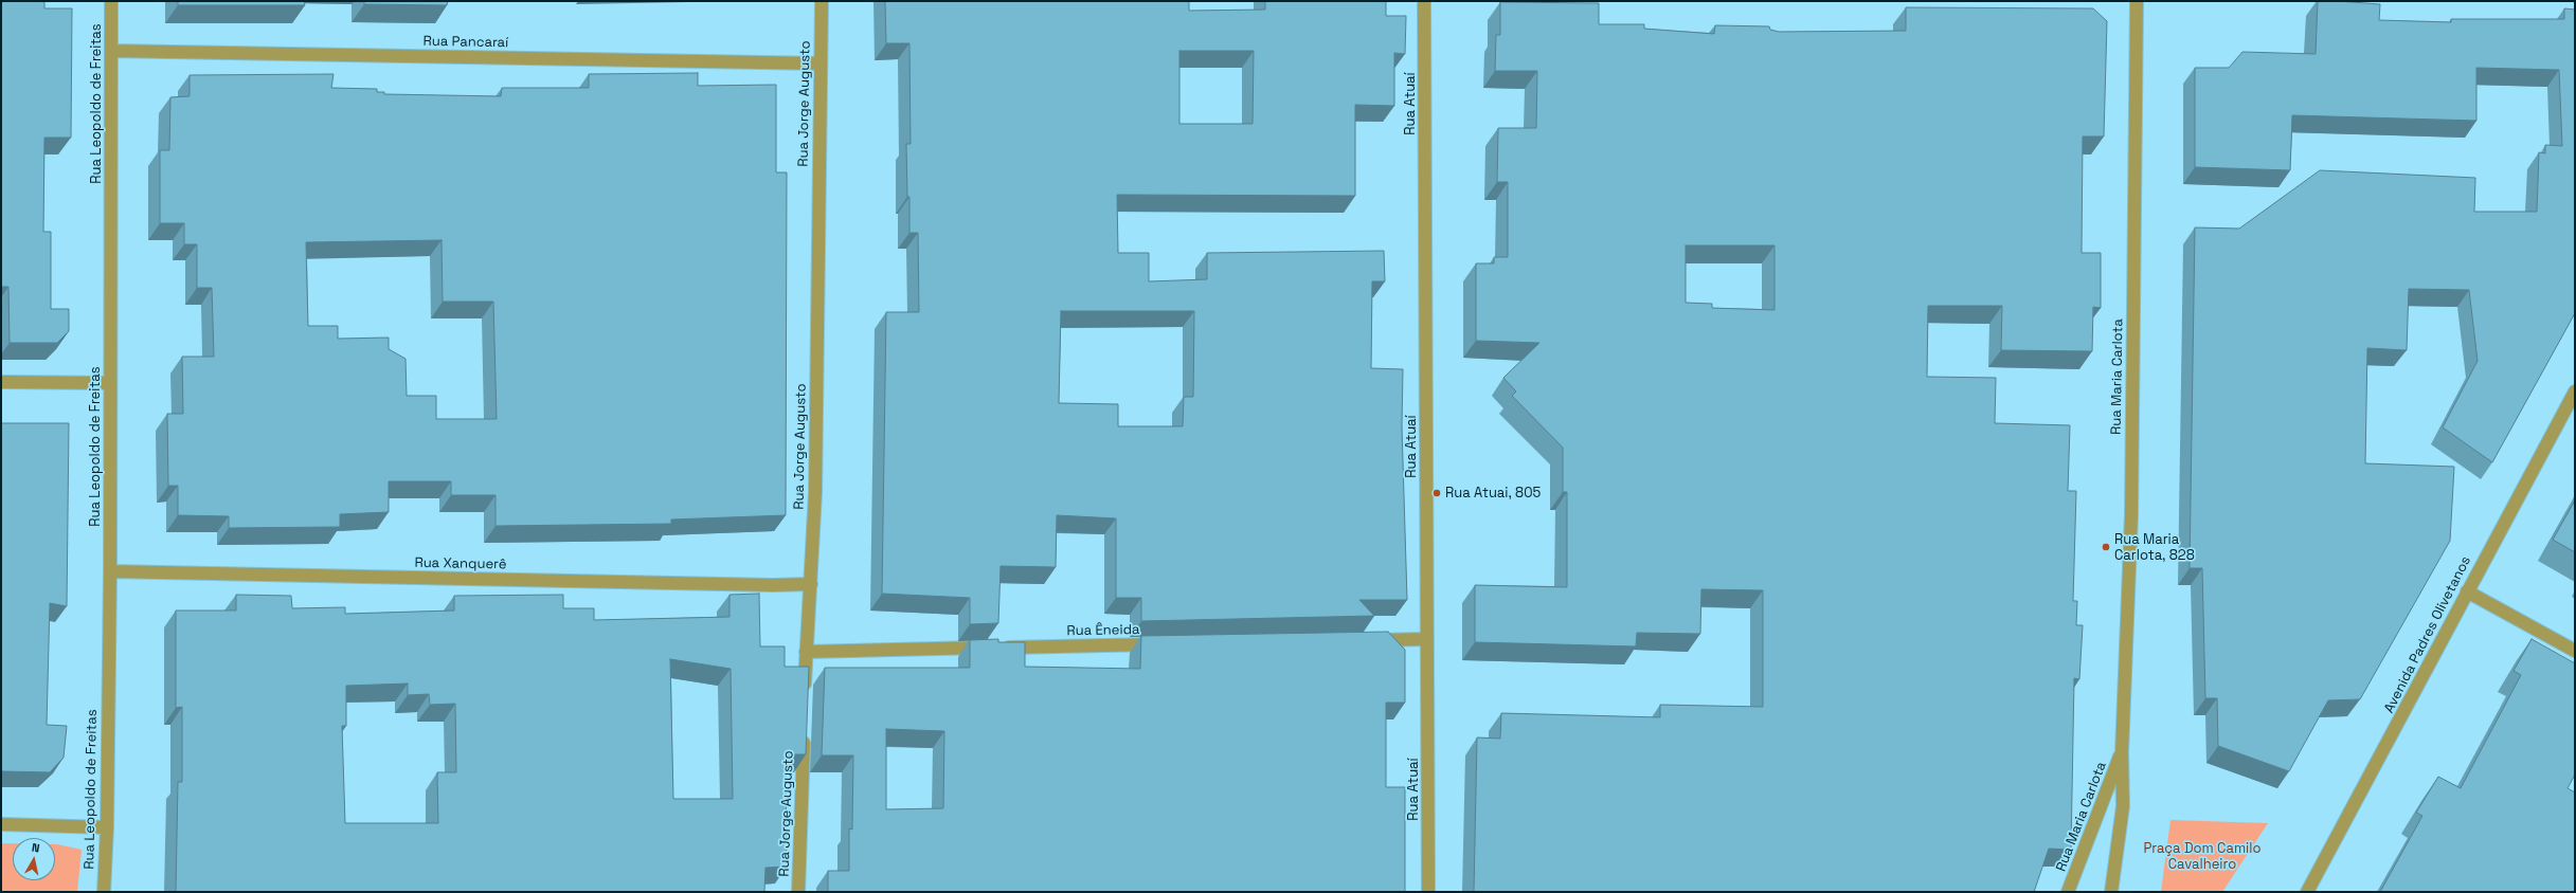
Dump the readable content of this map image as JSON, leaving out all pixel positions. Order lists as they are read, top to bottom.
{
  "streets": {
    "street": [
      "Rua Pancaraí",
      "Rua Leopoldo de Freitas",
      "Rua Jorge Augusto",
      "Rua Atuaí",
      "Rua Maria Carlota",
      "Rua Xanquerê",
      "Rua Êneida",
      "Avenida Padres Olivetanos"
    ]
  },
  "crossings": [
    ["Rua Pancaraí", "Rua Leopoldo de Freitas"],
    ["Rua Pancaraí", "Rua Jorge Augusto"],
    ["Rua Leopoldo de Freitas", "Rua Xanquerê"],
    ["Rua Jorge Augusto", "Rua Xanquerê"],
    ["Rua Jorge Augusto", "Rua Êneida"]
  ],
  "parks": ["Praça Dom Camilo Cavalheiro"],
  "places": ["Rua Atuai, 805", "Rua Maria Carlota, 828"],
  "north": "top"
}
